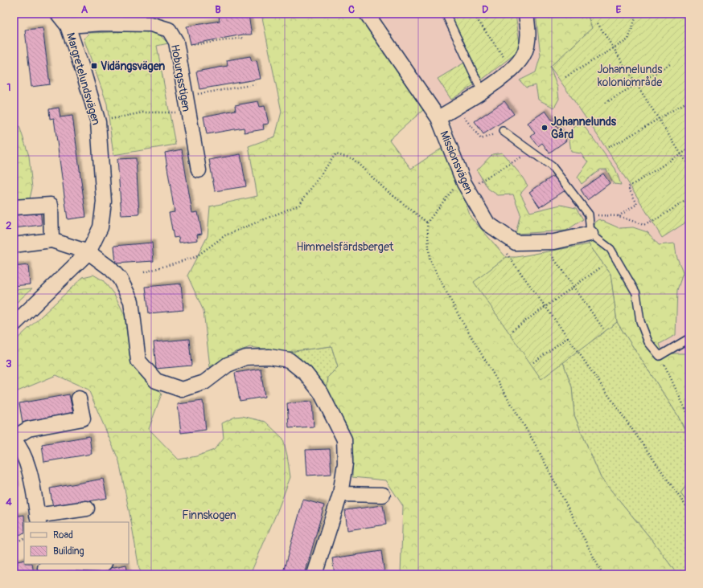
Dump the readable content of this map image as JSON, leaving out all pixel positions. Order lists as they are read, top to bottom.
{
  "streets": {
    "street": ["Hoburgsstigen", "Margretelundsvägen", "Missionsvägen"]
  },
  "crossings": [
    ["Hoburgsstigen", "Margretelundsvägen"]
  ],
  "parks": ["Johannelunds koloniområde", "Himmelsfärdsberget", "Finnskogen"],
  "places": {
    "transit": ["Vidängsvägen"],
    "other": ["Johannelunds Gård"]
  },
  "legend": ["Road", "Building"],
  "grid": {
    "columns": [
      "A",
      "B",
      "C",
      "D",
      "E"
    ],
    "rows": [
      "1",
      "2",
      "3",
      "4"
    ]
  }
}
